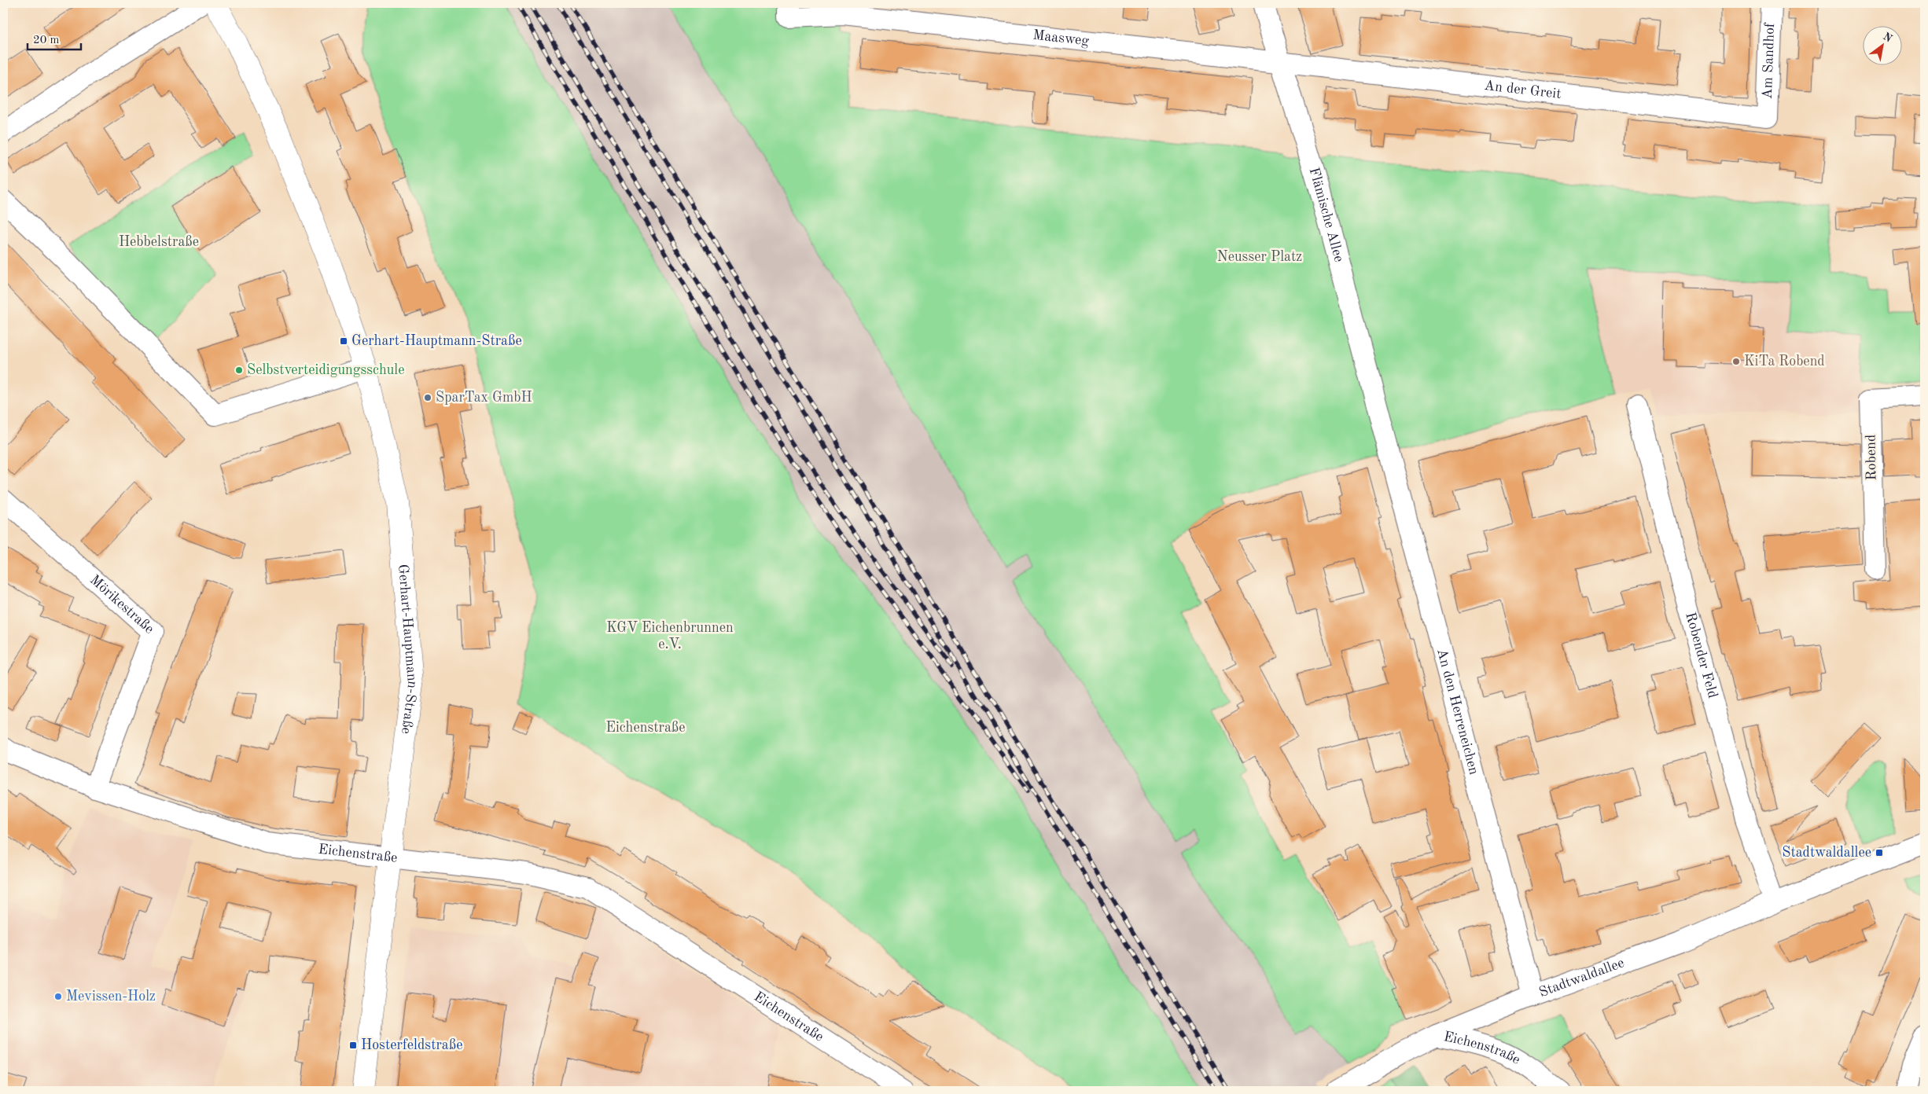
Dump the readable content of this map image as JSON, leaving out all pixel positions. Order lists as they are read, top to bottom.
{
  "streets": {
    "street": [
      "Maasweg",
      "Am Sandhof",
      "An der Greit",
      "Flämische Allee",
      "Robend",
      "Mörikestraße",
      "Gerhart-Hauptmann-Straße",
      "Robender Feld",
      "An den Herreneichen",
      "Eichenstraße",
      "Stadtwaldallee"
    ]
  },
  "crossings": [
    ["Maasweg", "An der Greit"],
    ["Maasweg", "Flämische Allee"],
    ["Am Sandhof", "An der Greit"],
    ["An der Greit", "Flämische Allee"],
    ["Flämische Allee", "An den Herreneichen"],
    ["Mörikestraße", "Eichenstraße"],
    ["Gerhart-Hauptmann-Straße", "Eichenstraße"],
    ["Robender Feld", "Stadtwaldallee"],
    ["An den Herreneichen", "Stadtwaldallee"],
    ["Eichenstraße", "Stadtwaldallee"]
  ],
  "parks": [
    "Hebbelstraße",
    "Neusser Platz",
    "KGV Eichenbrunnen e.V.",
    "Eichenstraße"
  ],
  "places": {
    "transit": ["Gerhart-Hauptmann-Straße", "Stadtwaldallee", "Hosterfeldstraße"],
    "other": [
      "KiTa Robend",
      "Selbstverteidigungsschule",
      "SparTax GmbH",
      "Mevissen-Holz"
    ]
  },
  "scale_bar": "20 m",
  "north": "top right"
}
